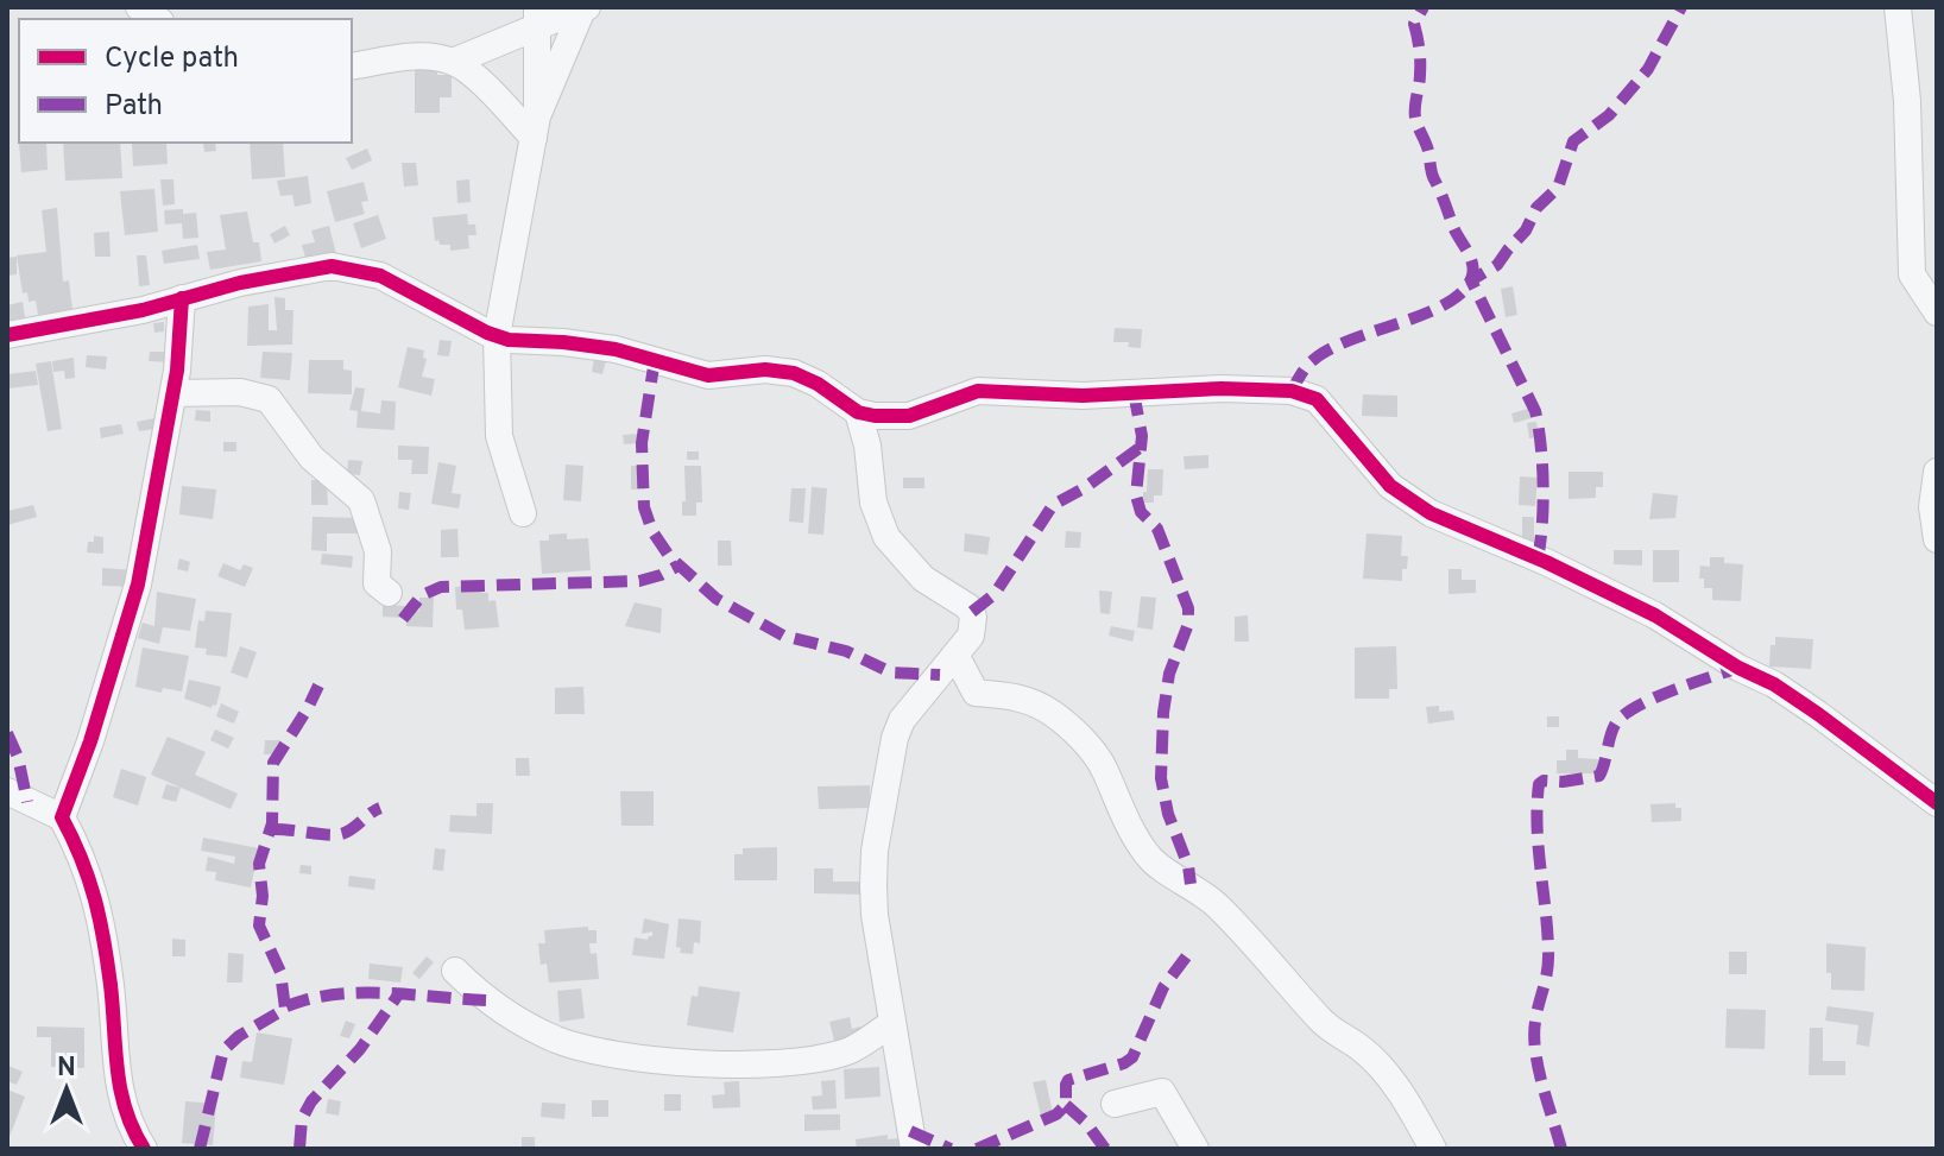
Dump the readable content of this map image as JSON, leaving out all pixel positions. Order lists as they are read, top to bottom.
{
  "legend": ["Cycle path", "Path"],
  "north": "top"
}
